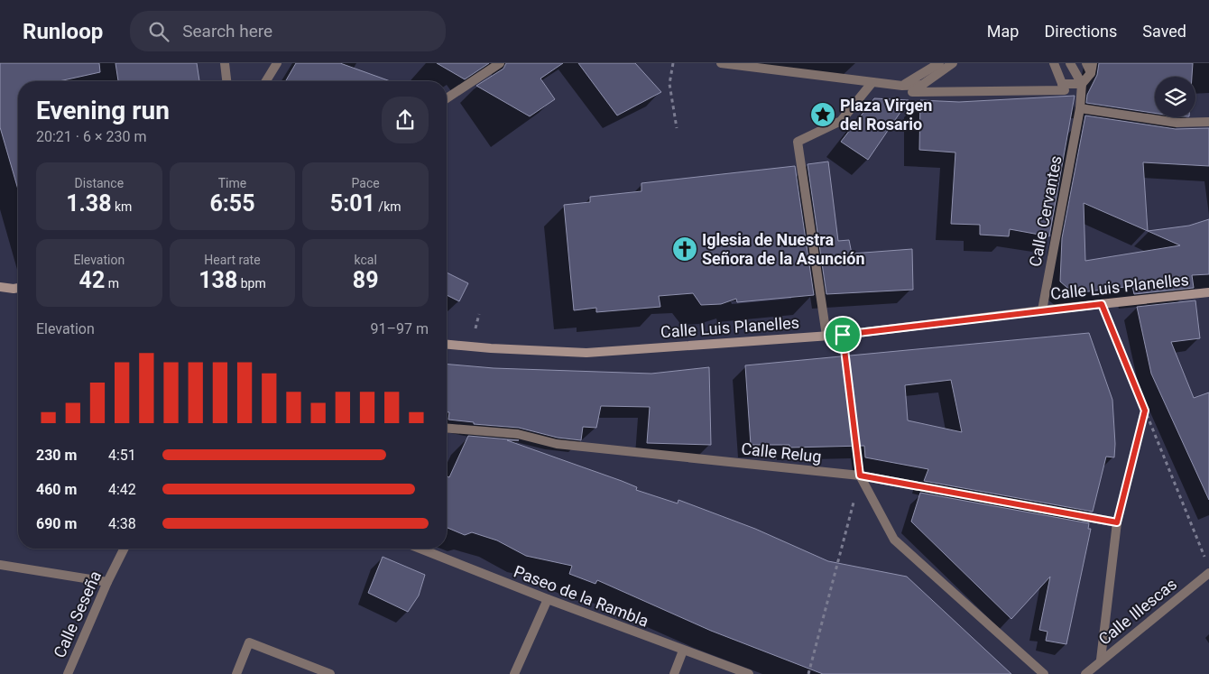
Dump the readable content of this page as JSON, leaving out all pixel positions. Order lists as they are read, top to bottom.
{
  "streets": {
    "street": [
      "Calle Cervantes",
      "Calle Luis Planelles",
      "Calle Relug",
      "Paseo de la Rambla",
      "Calle Illescas",
      "Calle Seseña"
    ]
  },
  "crossings": [
    ["Calle Cervantes", "Calle Luis Planelles"]
  ],
  "places": {
    "place": ["Plaza Virgen del Rosario"],
    "church": ["Iglesia de Nuestra Señora de la Asunción"]
  },
  "page": {
    "header": "Runloop",
    "search": "Search here",
    "nav": ["Map", "Directions", "Saved"],
    "heading": ["Evening run", "20:21 · 6 × 230 m"],
    "stats": [
      ["Distance", "1.38 km"],
      ["Time", "6:55"],
      ["Pace", "5:01 /km"],
      ["Elevation", "42 m"],
      ["Heart rate", "138 bpm"],
      ["kcal", "89"]
    ],
    "chart": ["Elevation", "91–97 m"],
    "list": [
      {
        "name": "230 m",
        "note": "4:51"
      },
      {
        "name": "460 m",
        "note": "4:42"
      },
      {
        "name": "690 m",
        "note": "4:38"
      }
    ]
  }
}
